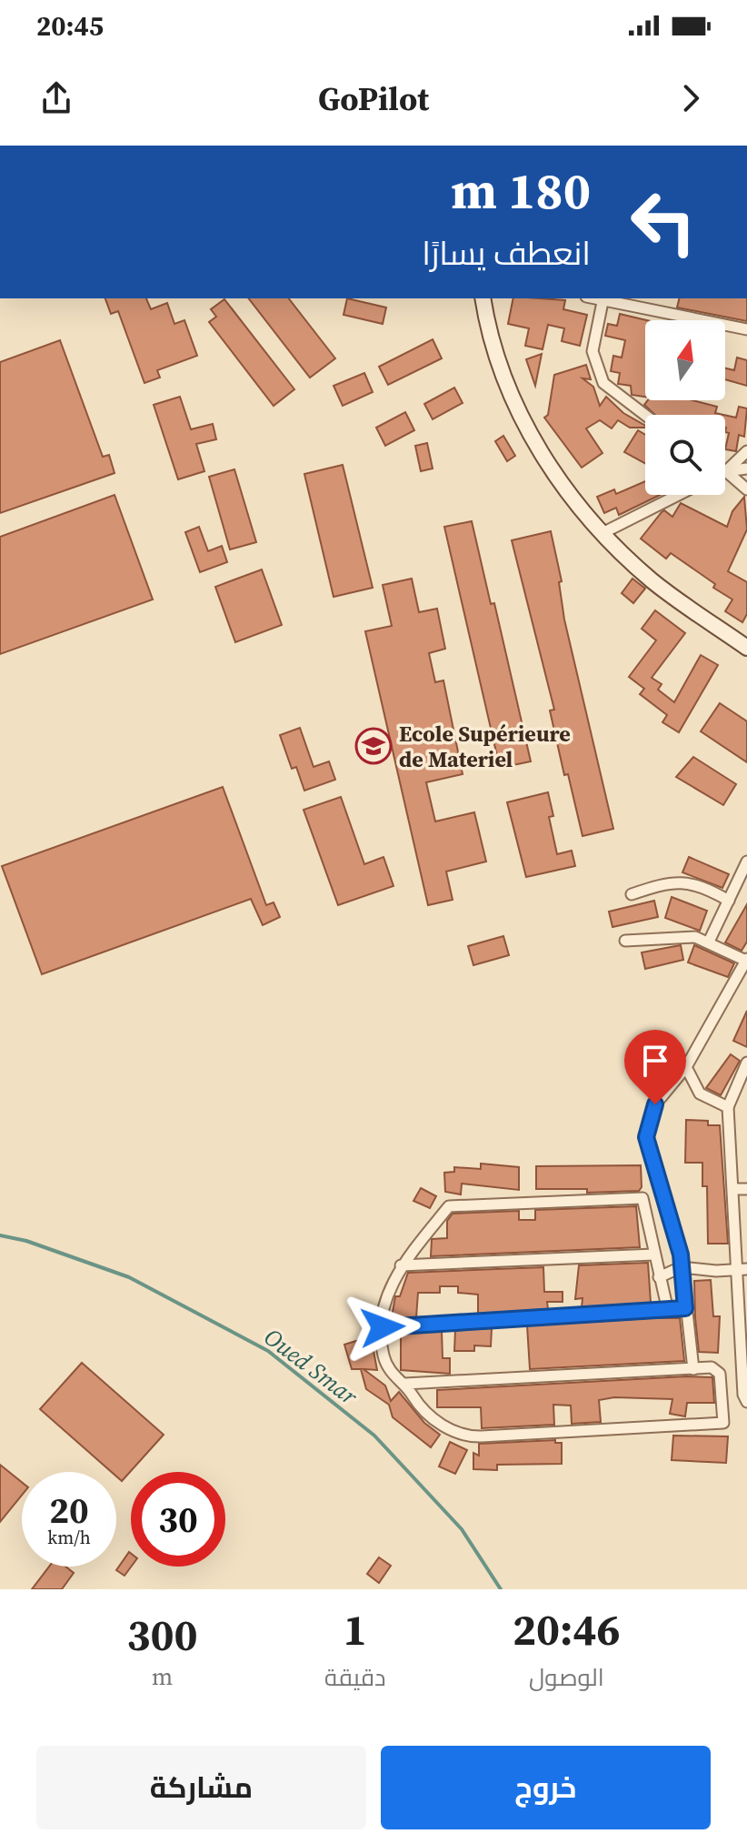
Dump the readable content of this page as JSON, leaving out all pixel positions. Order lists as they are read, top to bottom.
{
  "water": ["Oued Smar"],
  "places": {
    "school or university": ["Ecole Supérieure de Materiel"]
  },
  "north": "top",
  "page": {
    "status": "20:45",
    "header": "GoPilot",
    "turn": ["180 m", "انعطف يسارًا"],
    "speed": "20 km/h",
    "limit": "30",
    "eta": [
      "20:46",
      "الوصول",
      "1",
      "دقيقة",
      "300",
      "m"
    ],
    "buttons": ["خروج", "مشاركة"]
  }
}
